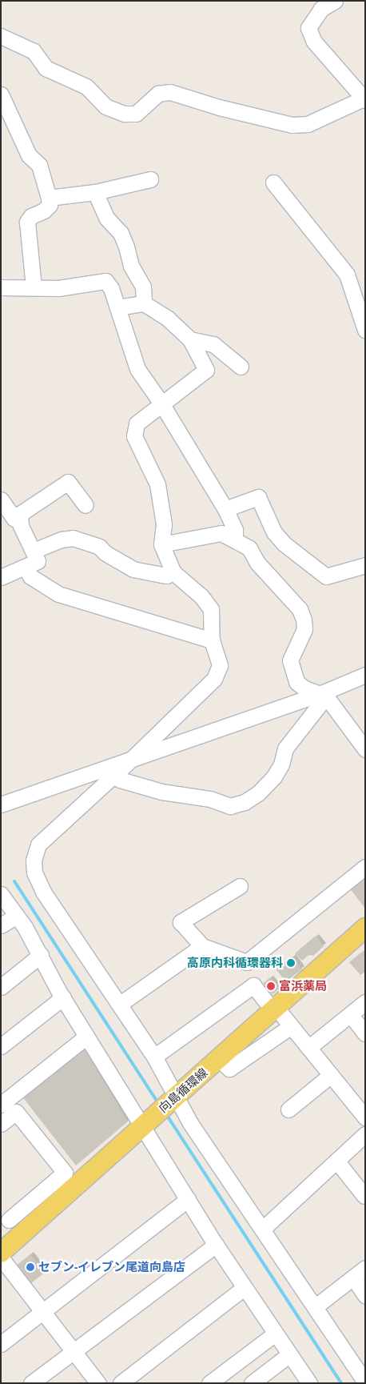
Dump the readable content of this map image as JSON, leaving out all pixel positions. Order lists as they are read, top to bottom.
{
  "streets": {
    "main road": ["向島循環線"]
  },
  "places": ["高原内科循環器科", "富浜薬局", "セブン-イレブン尾道向島店"]
}
